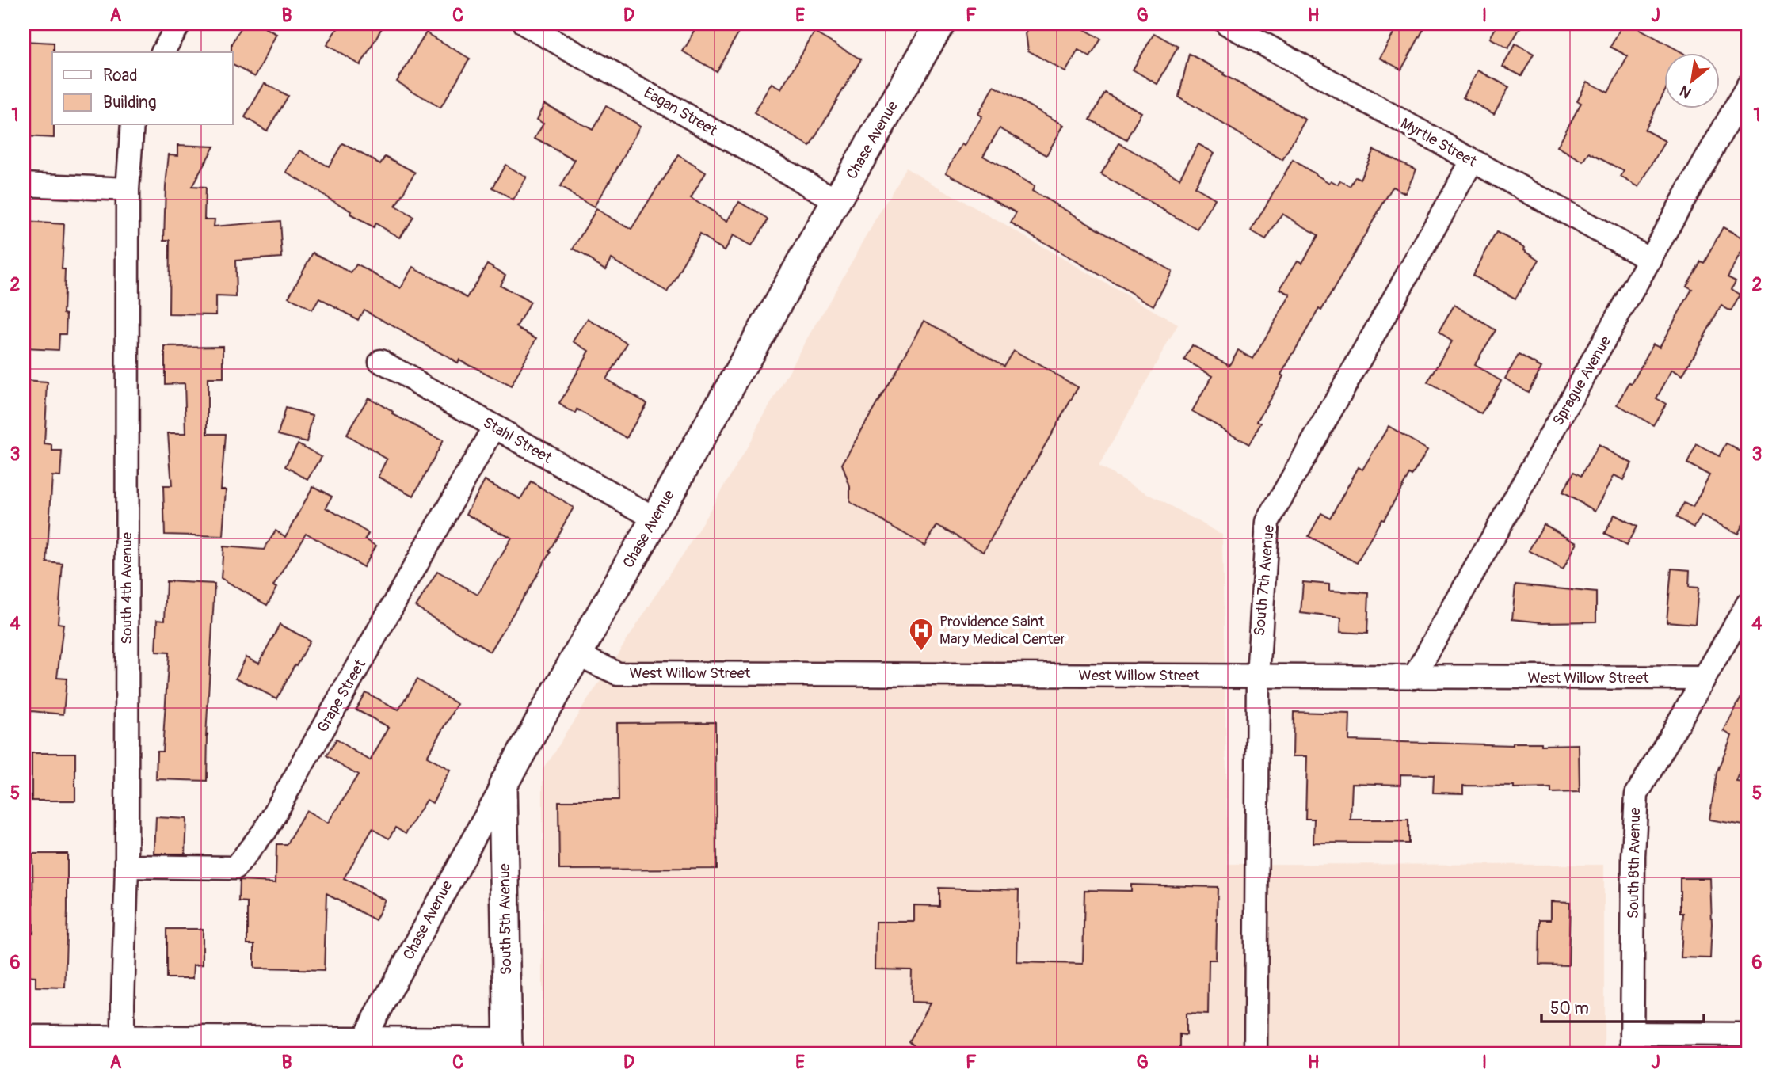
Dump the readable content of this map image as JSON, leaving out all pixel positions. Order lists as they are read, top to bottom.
{
  "streets": {
    "street": [
      "Eagan Street",
      "Chase Avenue",
      "Myrtle Street",
      "Sprague Avenue",
      "Stahl Street",
      "South 7th Avenue",
      "South 4th Avenue",
      "West Willow Street",
      "Grape Street",
      "South 8th Avenue",
      "South 5th Avenue"
    ]
  },
  "crossings": [
    ["Eagan Street", "Chase Avenue"],
    ["Chase Avenue", "Stahl Street"],
    ["Chase Avenue", "West Willow Street"],
    ["Chase Avenue", "South 5th Avenue"],
    ["Myrtle Street", "Sprague Avenue"],
    ["Myrtle Street", "South 7th Avenue"],
    ["Sprague Avenue", "West Willow Street"],
    ["Stahl Street", "Grape Street"],
    ["South 7th Avenue", "West Willow Street"],
    ["South 4th Avenue", "Grape Street"],
    ["West Willow Street", "South 8th Avenue"]
  ],
  "places": {
    "hospital": ["Providence Saint Mary Medical Center"]
  },
  "legend": ["Road", "Building"],
  "scale_bar": "50 m",
  "north": "bottom left",
  "grid": {
    "columns": [
      "A",
      "B",
      "C",
      "D",
      "E",
      "F",
      "G",
      "H",
      "I",
      "J"
    ],
    "rows": [
      "1",
      "2",
      "3",
      "4",
      "5",
      "6"
    ]
  }
}
